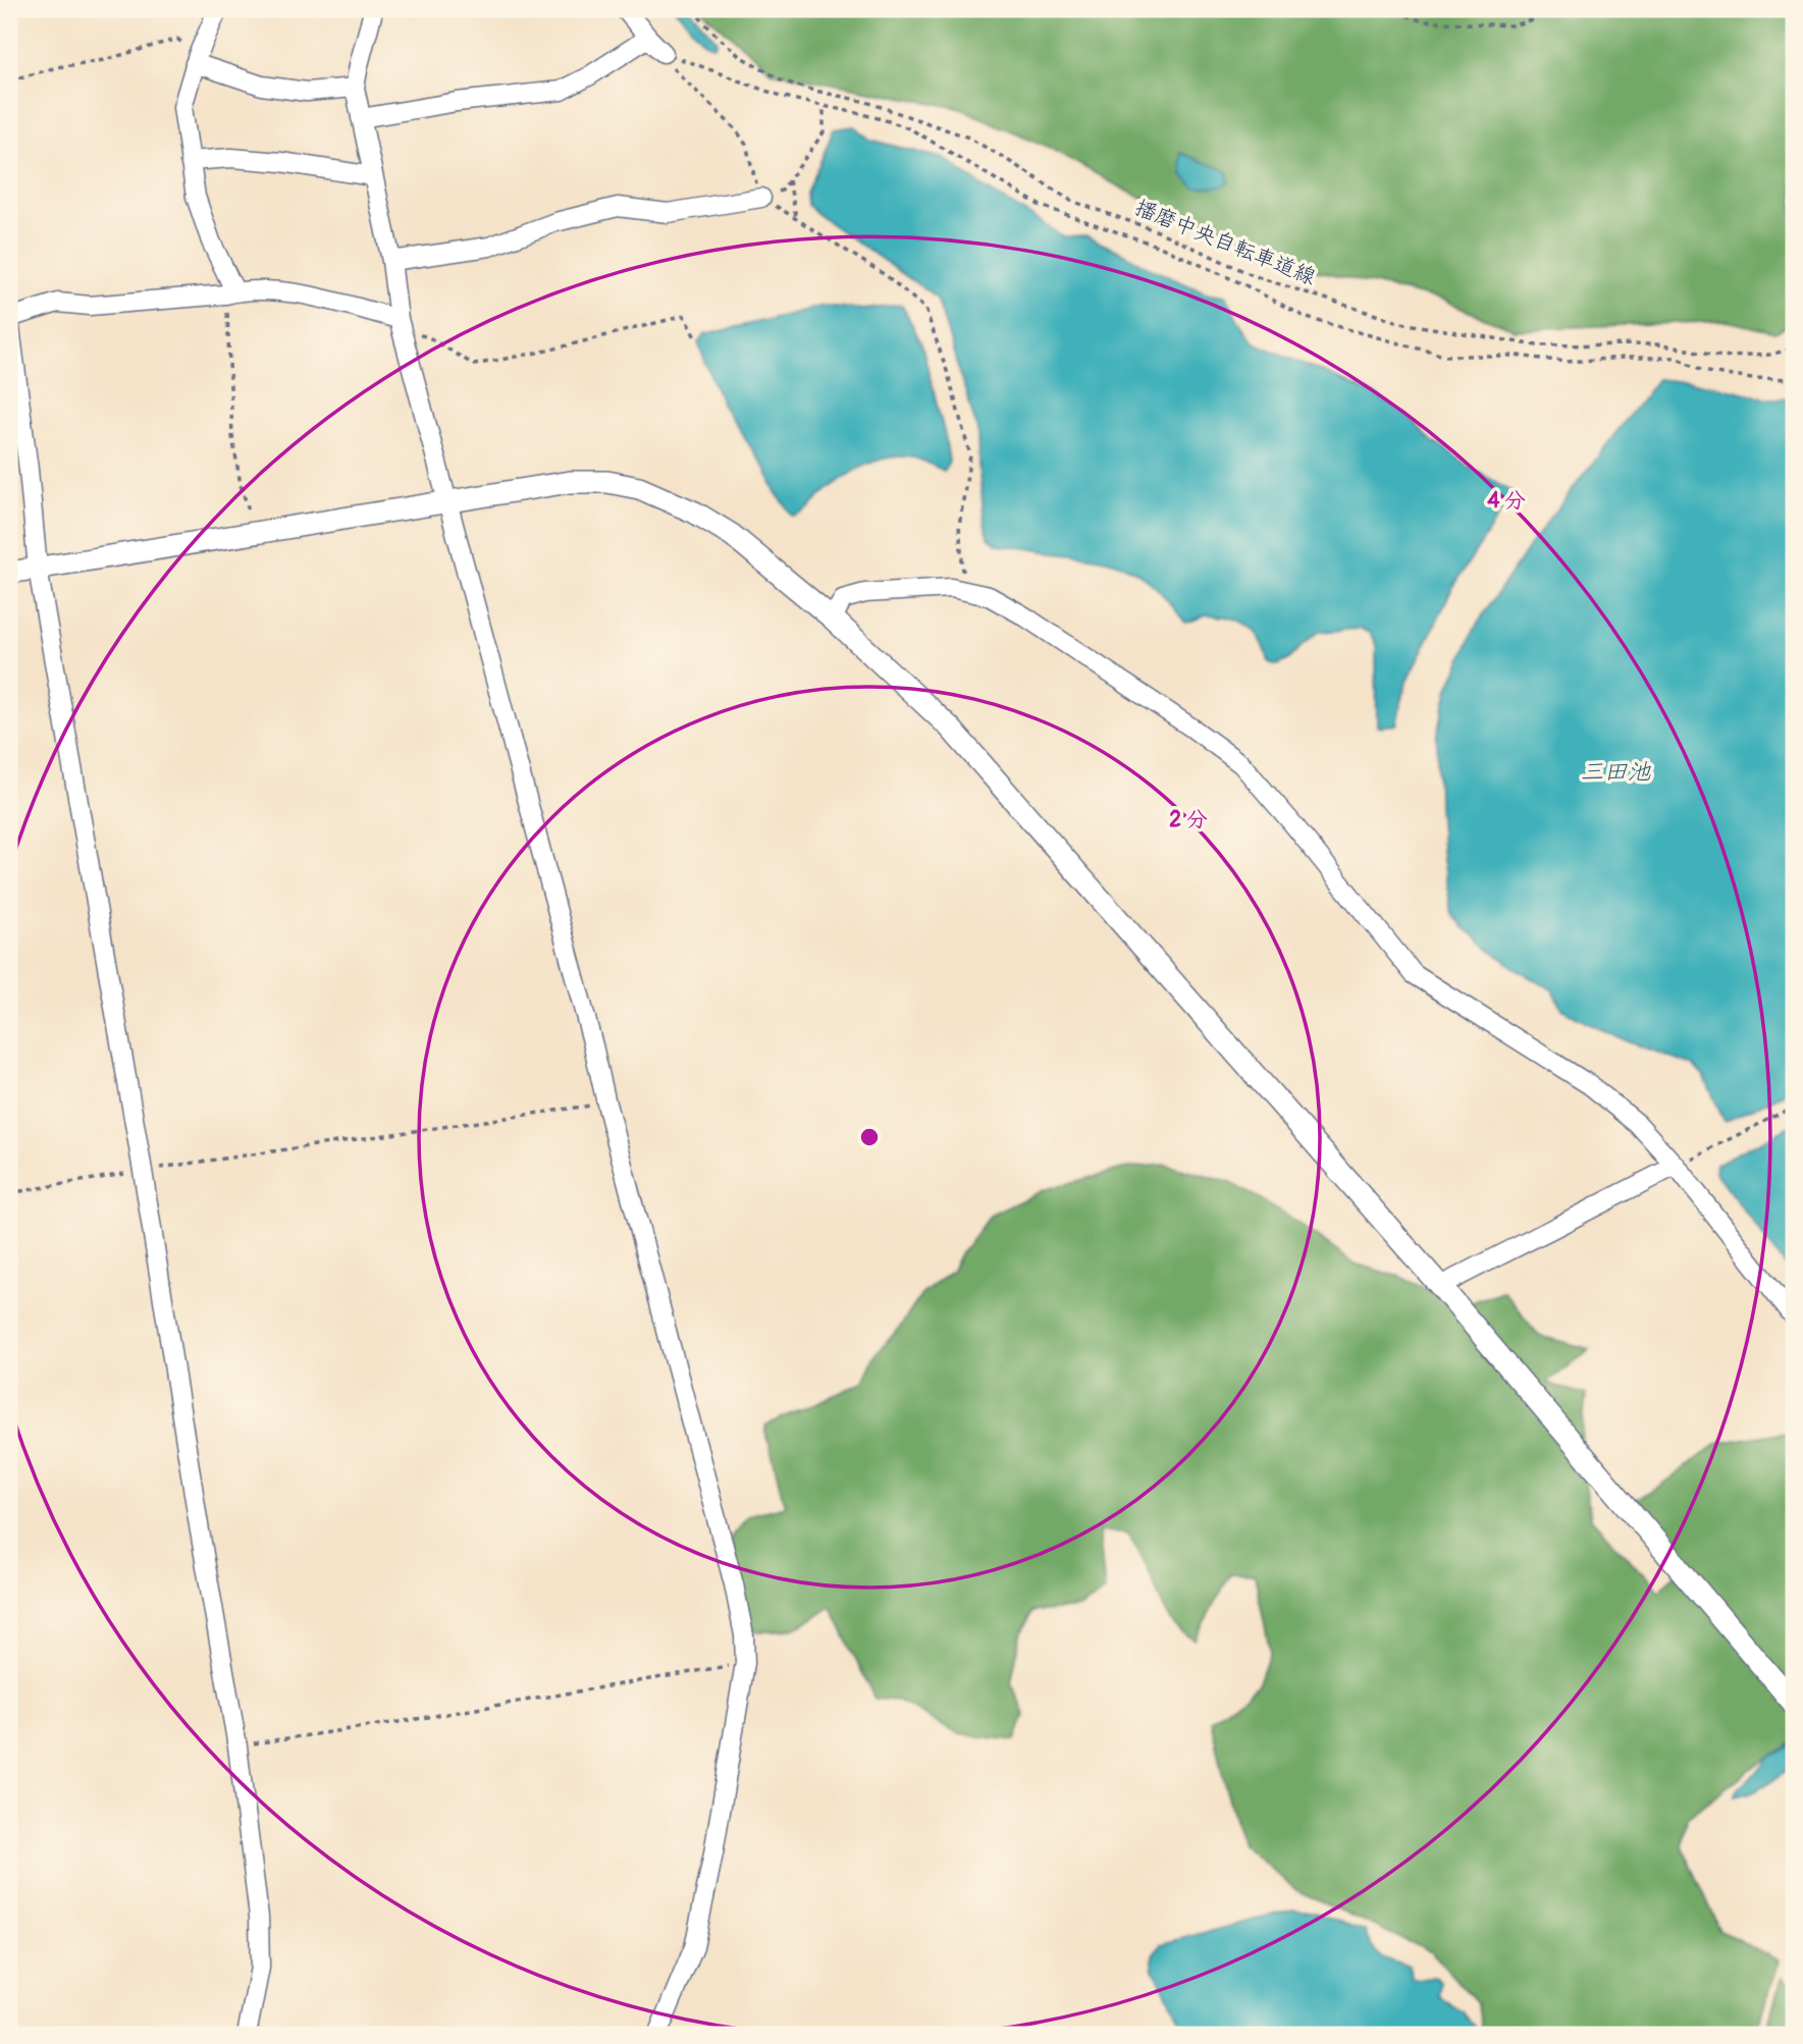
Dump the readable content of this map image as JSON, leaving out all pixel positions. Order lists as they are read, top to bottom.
{
  "streets": {
    "path": ["播磨中央自転車道線"]
  },
  "water": ["三田池"],
  "rings": ["4 分", "2 分"]
}
